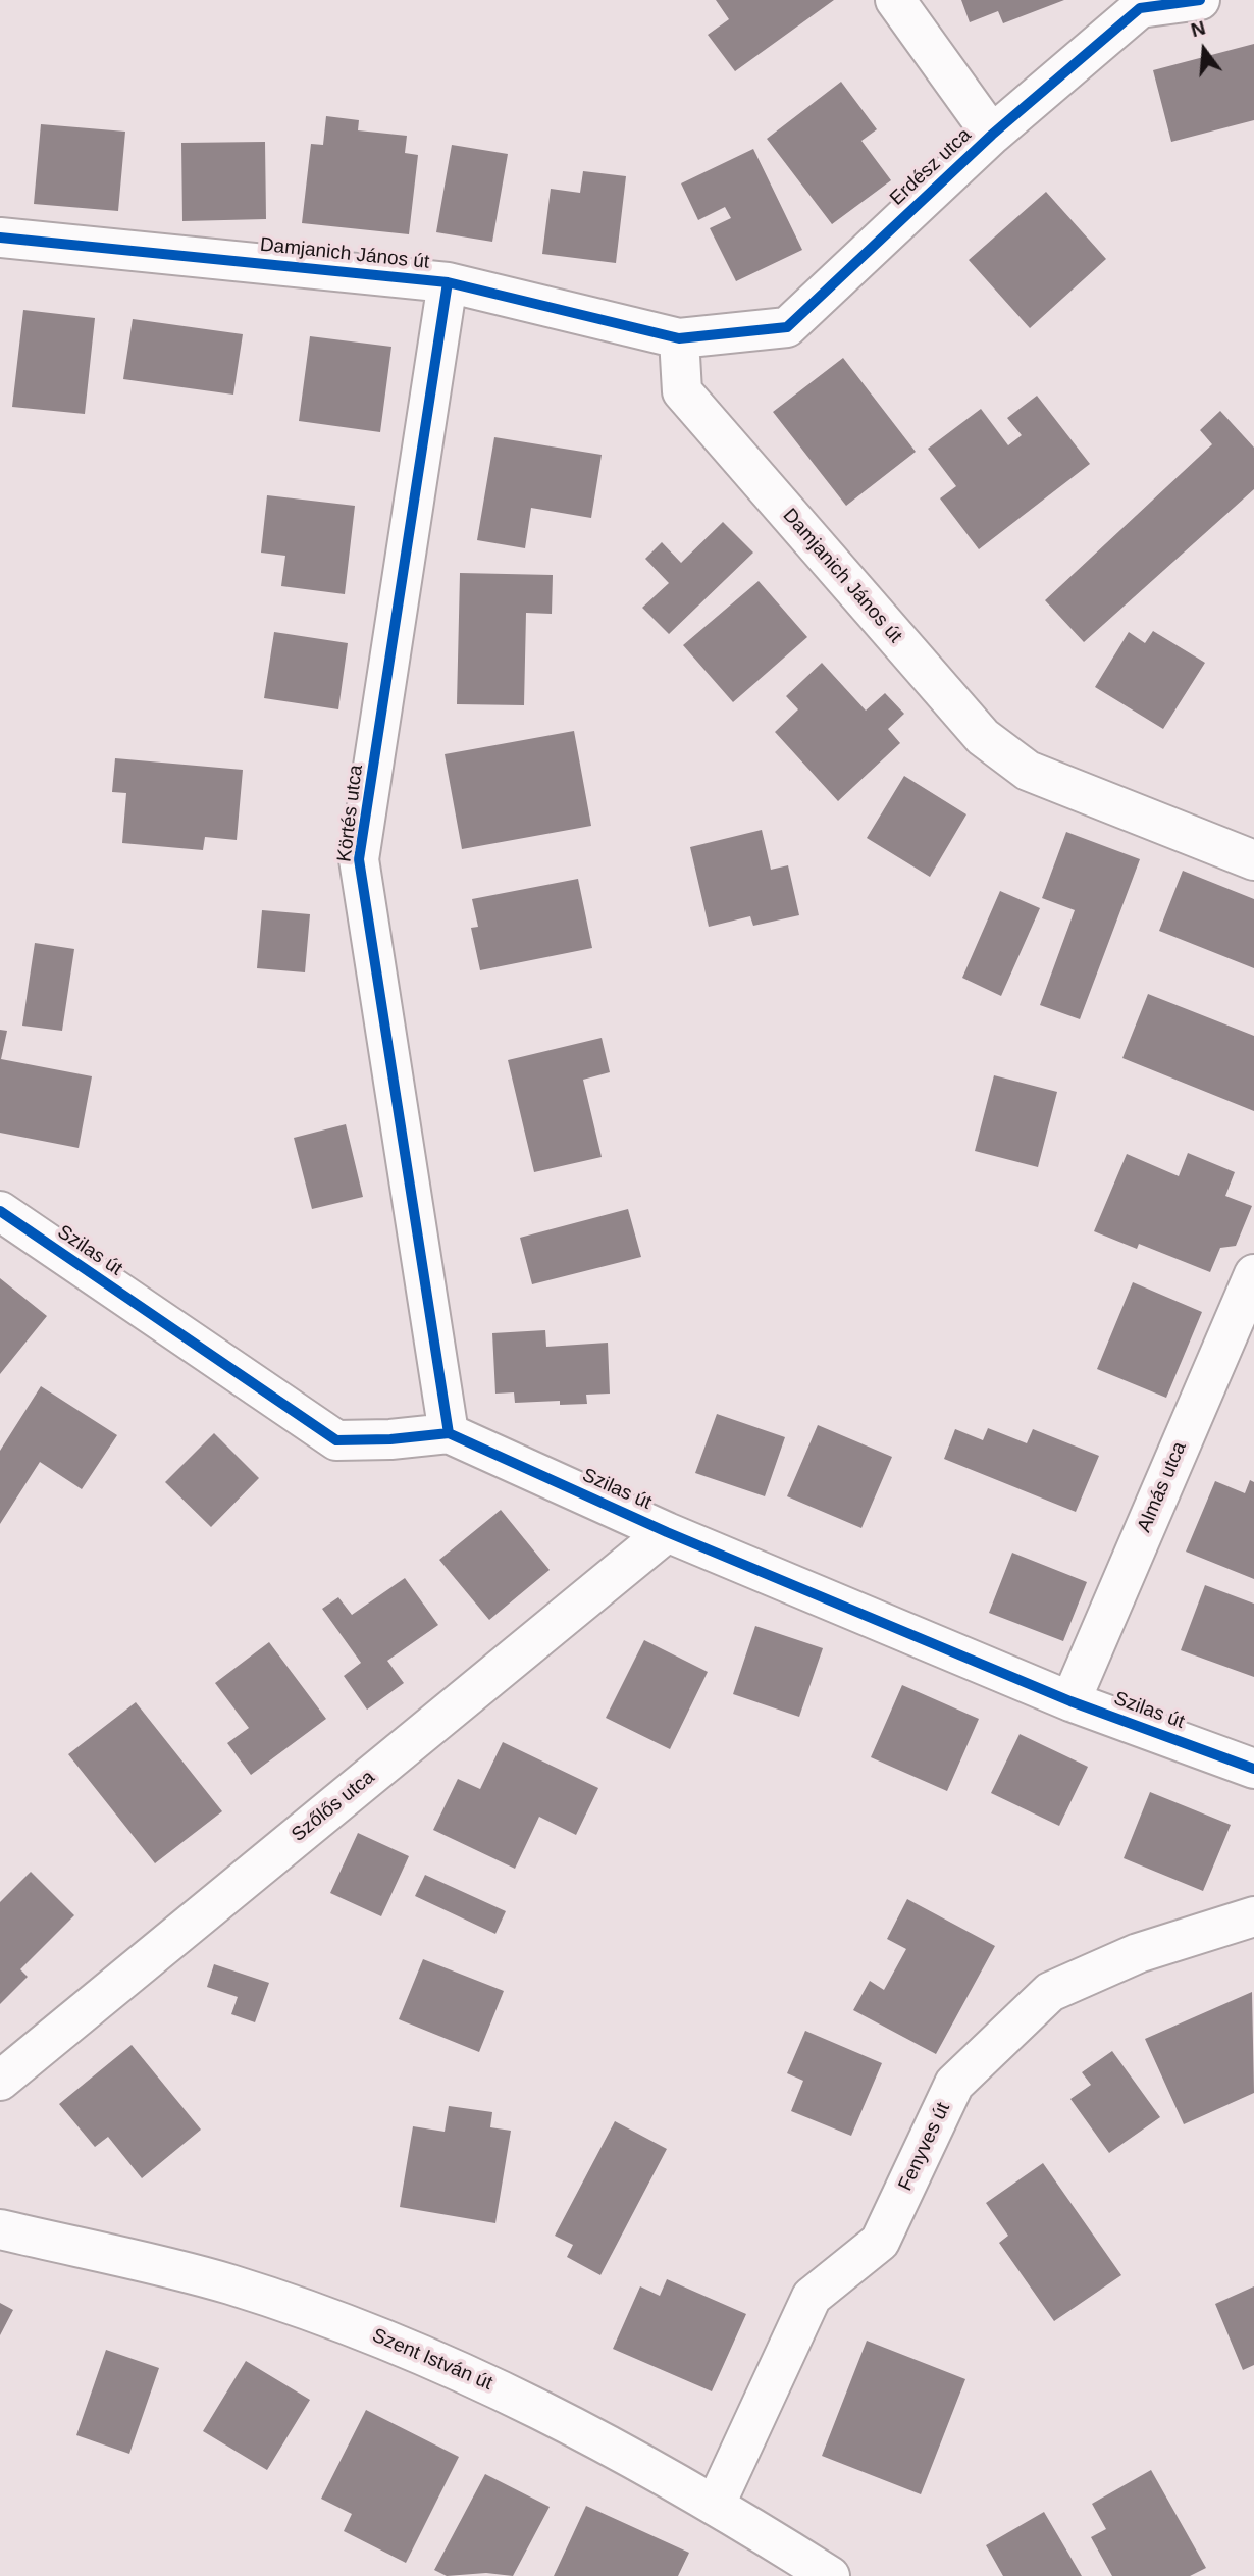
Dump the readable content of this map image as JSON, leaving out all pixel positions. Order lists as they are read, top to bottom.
{
  "streets": {
    "street": [
      "Erdész utca",
      "Damjanich János út",
      "Körtés utca",
      "Szilas út",
      "Almás utca",
      "Szőlős utca",
      "Fenyves út",
      "Szent István út"
    ]
  },
  "crossings": [
    ["Erdész utca", "Damjanich János út"],
    ["Damjanich János út", "Körtés utca"],
    ["Körtés utca", "Szilas út"],
    ["Szilas út", "Almás utca"],
    ["Szilas út", "Szőlős utca"],
    ["Fenyves út", "Szent István út"]
  ],
  "north": "top"
}
